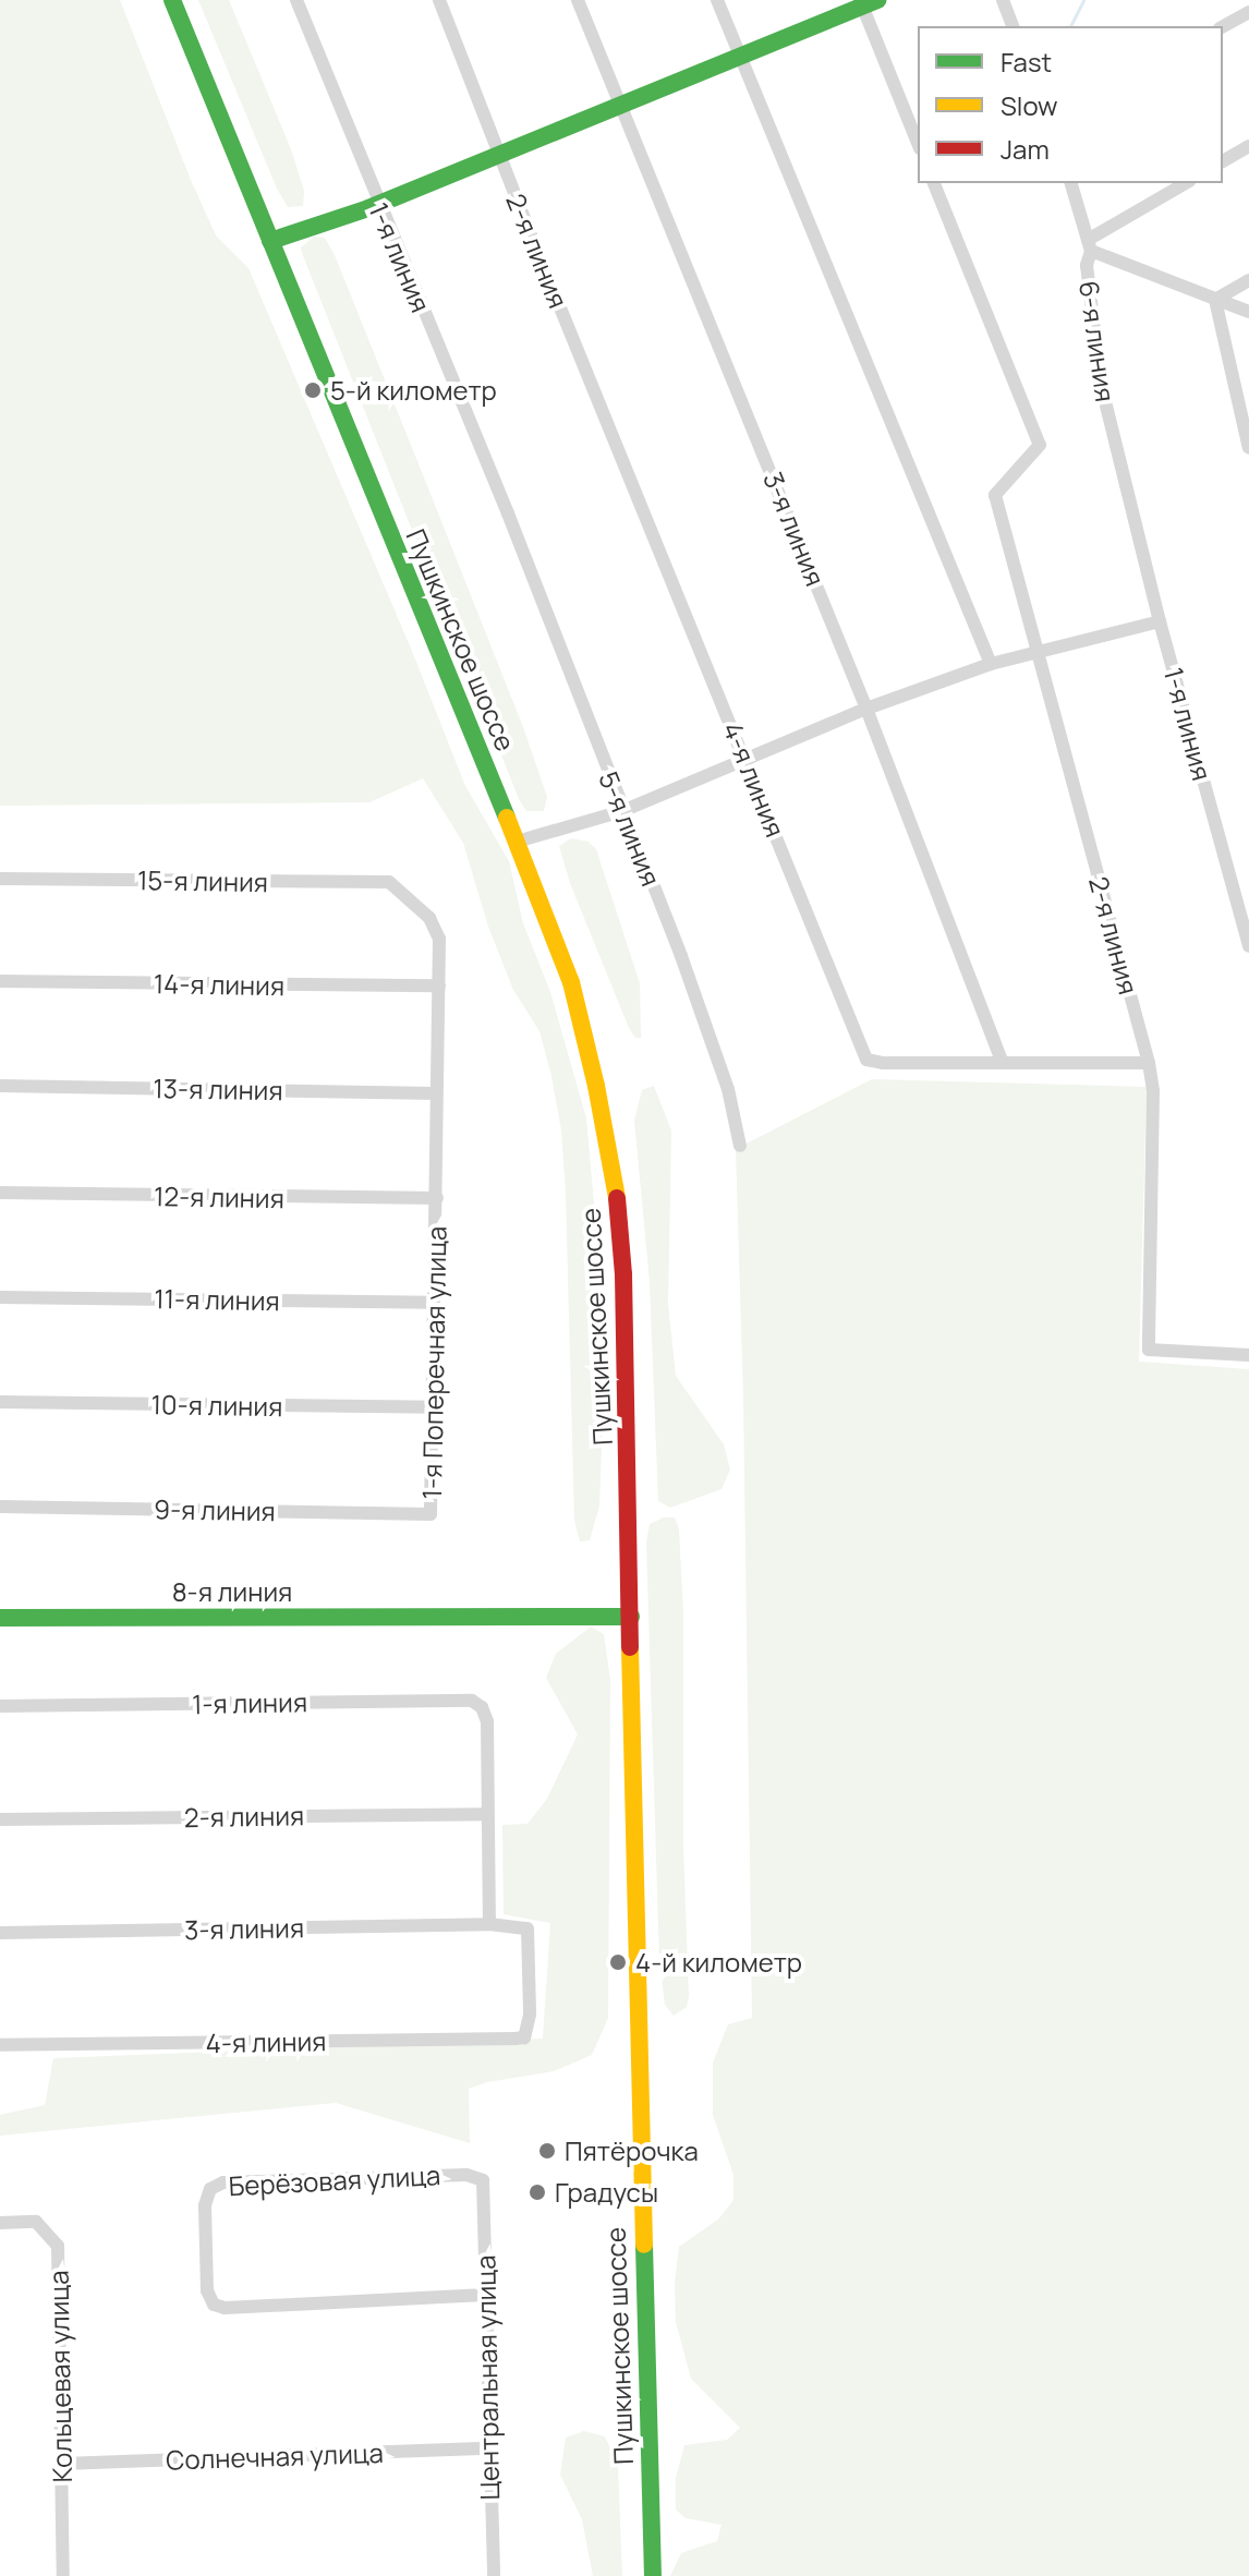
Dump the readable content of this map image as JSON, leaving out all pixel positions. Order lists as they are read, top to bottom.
{
  "streets": {
    "main road": ["Пушкинское шоссе", "8-я линия"],
    "street": [
      "2-я линия",
      "1-я линия",
      "6-я линия",
      "3-я линия",
      "4-я линия",
      "5-я линия",
      "15-я линия",
      "14-я линия",
      "13-я линия",
      "12-я линия",
      "11-я линия",
      "1-я Поперечная улица",
      "10-я линия",
      "9-я линия",
      "Берёзовая улица",
      "Кольцевая улица",
      "Центральная улица",
      "Солнечная улица"
    ]
  },
  "crossings": [
    ["2-я линия", "1-я линия"],
    ["2-я линия", "4-я линия"],
    ["1-я линия", "6-я линия"],
    ["1-я линия", "5-я линия"],
    ["3-я линия", "4-я линия"],
    ["Пушкинское шоссе", "8-я линия"],
    ["15-я линия", "1-я Поперечная улица"],
    ["14-я линия", "1-я Поперечная улица"],
    ["13-я линия", "1-я Поперечная улица"],
    ["12-я линия", "1-я Поперечная улица"],
    ["11-я линия", "1-я Поперечная улица"],
    ["1-я Поперечная улица", "10-я линия"],
    ["1-я Поперечная улица", "9-я линия"],
    ["Берёзовая улица", "Центральная улица"],
    ["Кольцевая улица", "Солнечная улица"],
    ["Центральная улица", "Солнечная улица"]
  ],
  "places": [
    "5-й километр",
    "4-й километр",
    "Пятёрочка",
    "Градусы"
  ],
  "legend": ["Fast", "Slow", "Jam"]
}
